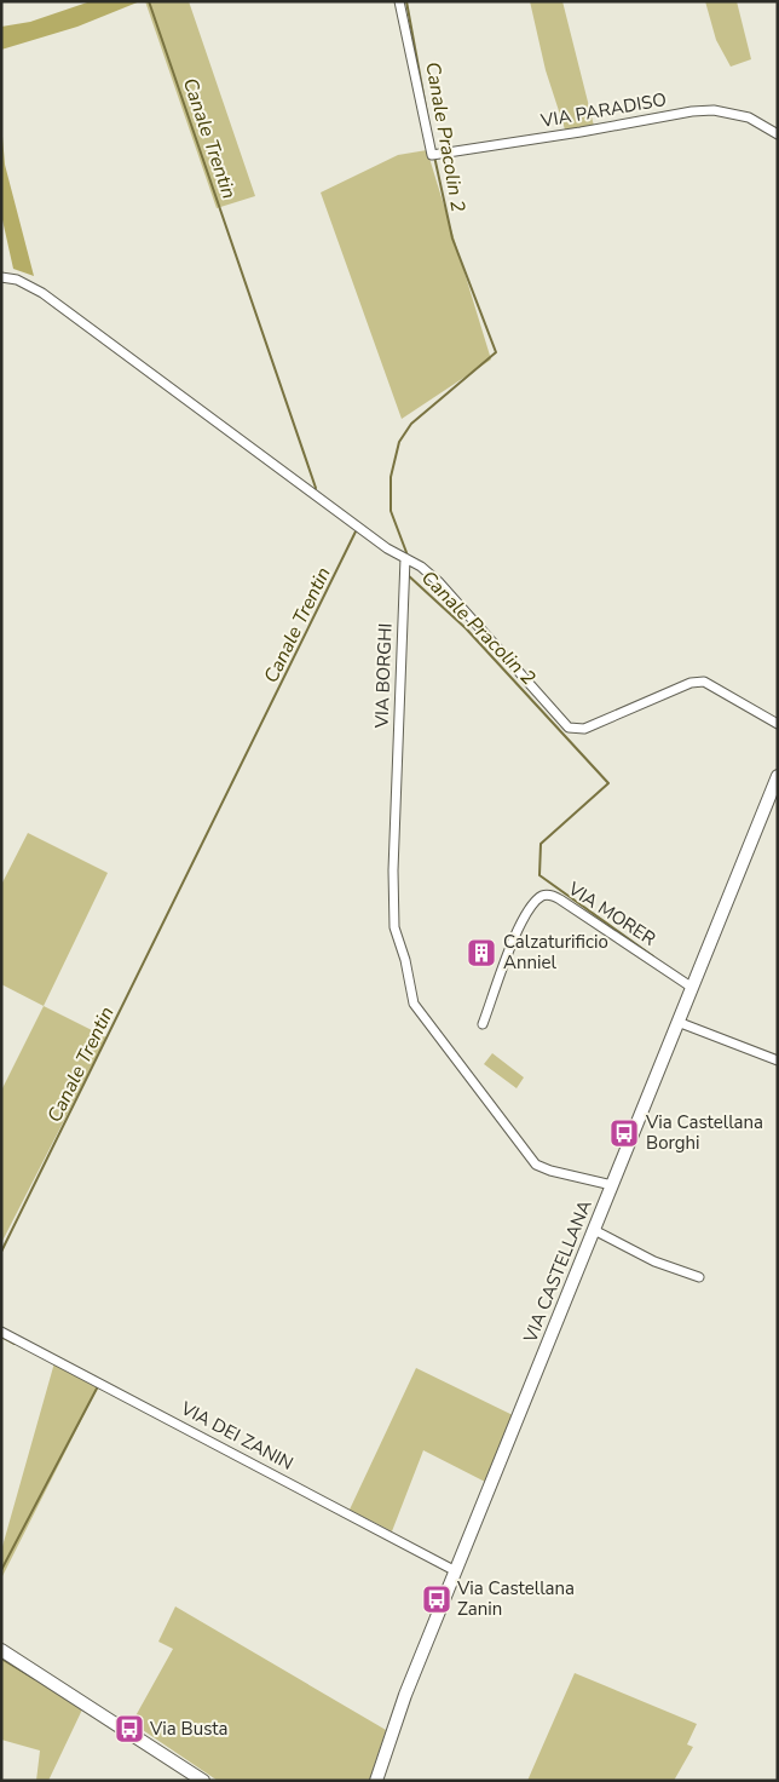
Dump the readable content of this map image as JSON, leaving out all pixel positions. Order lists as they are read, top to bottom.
{
  "streets": {
    "main road": ["VIA CASTELLANA"],
    "street": [
      "VIA PARADISO",
      "VIA BORGHI",
      "VIA MORER",
      "VIA DEI ZANIN"
    ]
  },
  "crossings": [
    ["VIA BORGHI", "VIA CASTELLANA"],
    ["VIA MORER", "VIA CASTELLANA"],
    ["VIA CASTELLANA", "VIA DEI ZANIN"]
  ],
  "water": ["Canale Pracolin 2", "Canale Trentin"],
  "places": {
    "building": ["Calzaturificio Anniel"],
    "bus stop": ["Via Castellana Borghi", "Via Castellana Zanin", "Via Busta"]
  }
}
